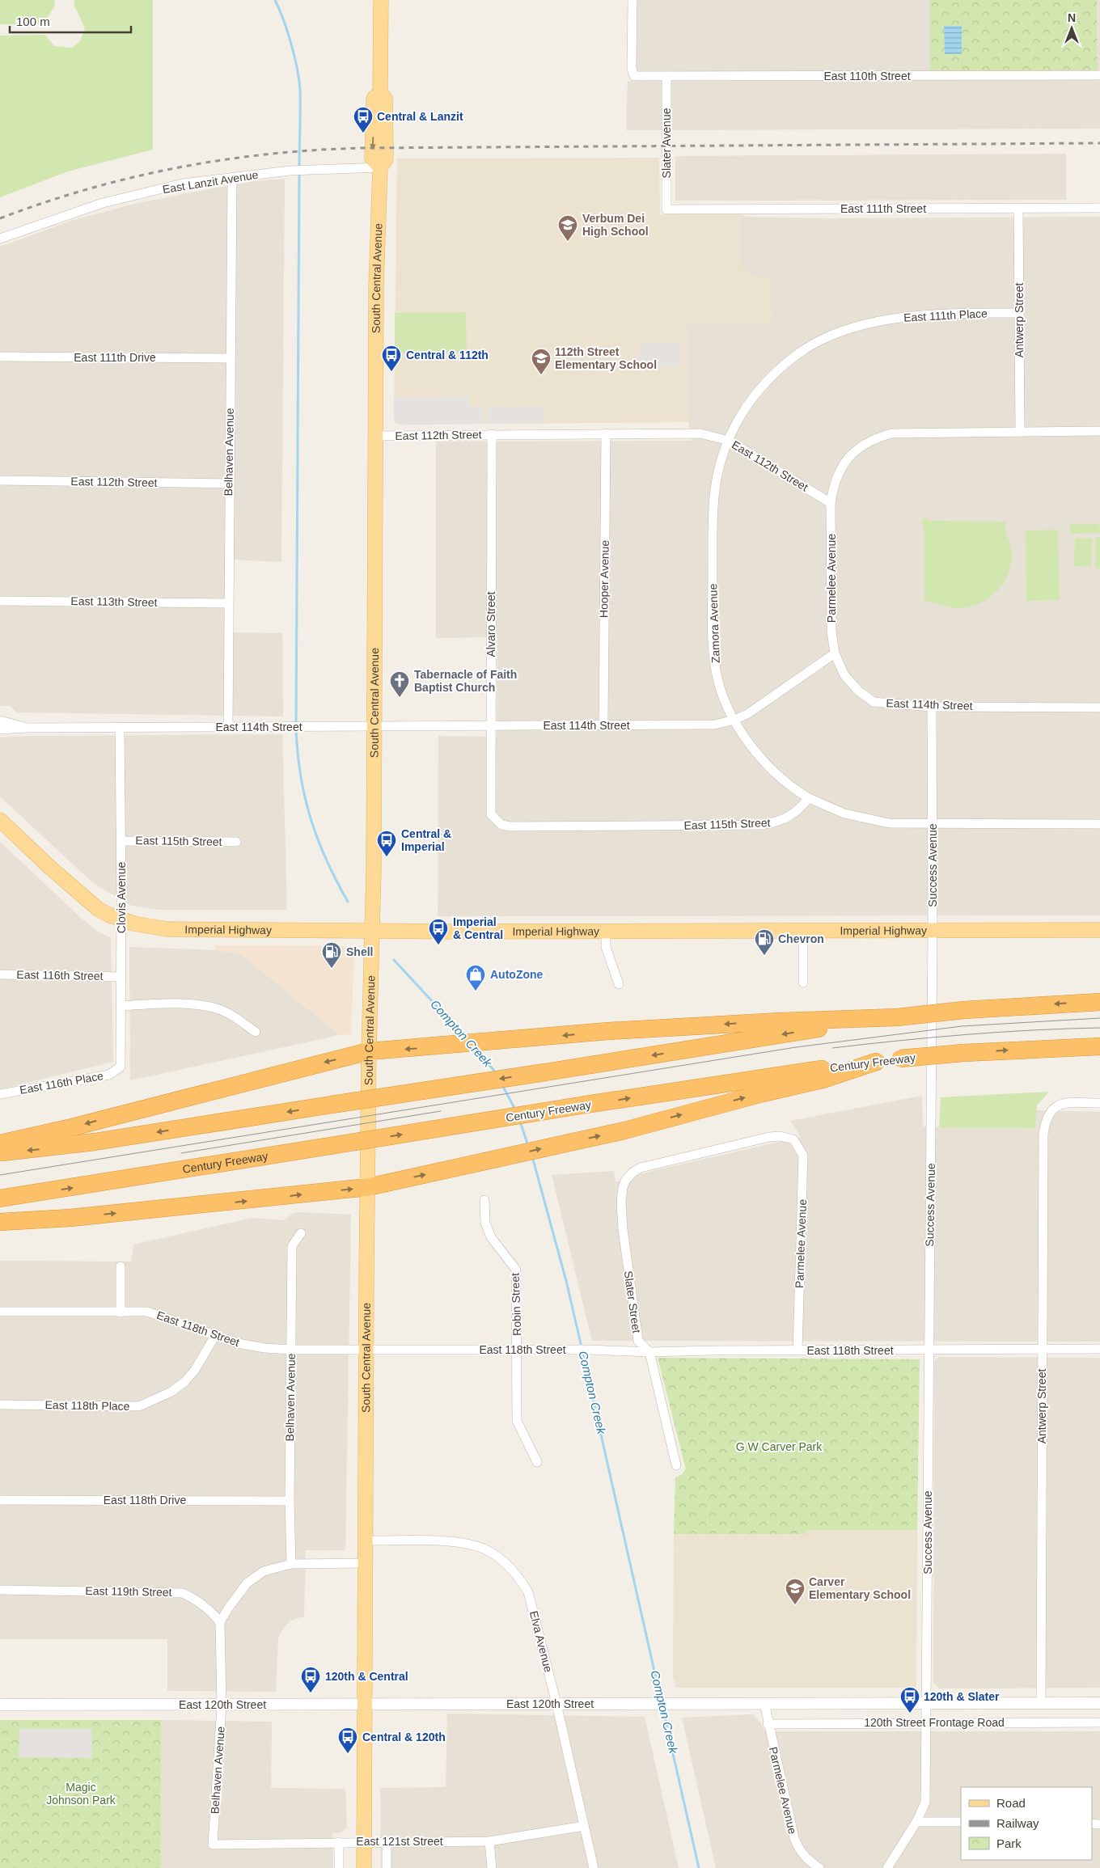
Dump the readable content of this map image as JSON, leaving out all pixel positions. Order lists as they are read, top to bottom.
{
  "streets": {
    "highway": ["Century Freeway"],
    "main road": ["South Central Avenue", "Imperial Highway"],
    "street": [
      "East 110th Street",
      "Slater Avenue",
      "East Lanzit Avenue",
      "East 111th Street",
      "East 111th Place",
      "Antwerp Street",
      "East 111th Drive",
      "East 112th Street",
      "Belhaven Avenue",
      "Parmelee Avenue",
      "Hooper Avenue",
      "East 113th Street",
      "Zamora Avenue",
      "Alvaro Street",
      "East 114th Street",
      "East 115th Street",
      "Success Avenue",
      "Clovis Avenue",
      "East 116th Street",
      "East 116th Place",
      "Slater Street",
      "Robin Street",
      "East 118th Street",
      "East 118th Place",
      "East 118th Drive",
      "East 119th Street",
      "Elva Avenue",
      "East 120th Street",
      "120th Street Frontage Road",
      "East 121st Street"
    ]
  },
  "crossings": [
    ["East 110th Street", "Slater Avenue"],
    ["Slater Avenue", "East 111th Street"],
    ["East Lanzit Avenue", "South Central Avenue"],
    ["East Lanzit Avenue", "Belhaven Avenue"],
    ["East 111th Street", "Antwerp Street"],
    ["South Central Avenue", "East 112th Street"],
    ["South Central Avenue", "East 114th Street"],
    ["South Central Avenue", "Imperial Highway"],
    ["South Central Avenue", "East 118th Street"],
    ["South Central Avenue", "Elva Avenue"],
    ["South Central Avenue", "East 120th Street"],
    ["South Central Avenue", "East 121st Street"],
    ["East 111th Place", "Antwerp Street"],
    ["East 111th Place", "East 112th Street"],
    ["East 111th Place", "Zamora Avenue"],
    ["Antwerp Street", "East 118th Street"],
    ["Antwerp Street", "East 120th Street"],
    ["East 111th Drive", "Belhaven Avenue"],
    ["East 112th Street", "Belhaven Avenue"],
    ["East 112th Street", "Parmelee Avenue"],
    ["East 112th Street", "Hooper Avenue"],
    ["East 112th Street", "Zamora Avenue"],
    ["East 112th Street", "Alvaro Street"],
    ["Belhaven Avenue", "East 113th Street"],
    ["Belhaven Avenue", "East 114th Street"],
    ["Belhaven Avenue", "East 118th Street"],
    ["Belhaven Avenue", "East 118th Drive"],
    ["Belhaven Avenue", "East 119th Street"],
    ["Belhaven Avenue", "East 120th Street"],
    ["Belhaven Avenue", "East 121st Street"],
    ["Parmelee Avenue", "East 114th Street"],
    ["Parmelee Avenue", "Slater Street"],
    ["Parmelee Avenue", "East 118th Street"],
    ["Parmelee Avenue", "East 120th Street"],
    ["Parmelee Avenue", "120th Street Frontage Road"],
    ["Hooper Avenue", "East 114th Street"],
    ["Zamora Avenue", "East 114th Street"],
    ["Zamora Avenue", "East 115th Street"],
    ["Alvaro Street", "East 114th Street"],
    ["Alvaro Street", "East 115th Street"],
    ["East 114th Street", "Success Avenue"],
    ["East 114th Street", "Clovis Avenue"],
    ["East 115th Street", "Clovis Avenue"],
    ["Success Avenue", "Imperial Highway"],
    ["Success Avenue", "East 118th Street"],
    ["Success Avenue", "East 120th Street"],
    ["Clovis Avenue", "Imperial Highway"],
    ["Clovis Avenue", "East 116th Street"],
    ["Clovis Avenue", "East 116th Place"],
    ["Slater Street", "East 118th Street"],
    ["Robin Street", "East 118th Street"],
    ["East 118th Street", "East 118th Place"],
    ["Elva Avenue", "East 120th Street"],
    ["Elva Avenue", "East 121st Street"]
  ],
  "water": ["Compton Creek"],
  "parks": ["G W Carver Park", "Magic Johnson Park"],
  "places": {
    "bus stop": [
      "Central & Lanzit",
      "Central & 112th",
      "Central & Imperial",
      "Imperial & Central",
      "120th & Central",
      "120th & Slater",
      "Central & 120th"
    ],
    "school or university": ["Verbum Dei High School", "112th Street Elementary School", "Carver Elementary School"],
    "church": ["Tabernacle of Faith Baptist Church"],
    "fuel station": ["Chevron", "Shell"],
    "shop": ["AutoZone"]
  },
  "legend": ["Road", "Railway", "Park"],
  "scale_bar": "100 m",
  "north": "top"
}
